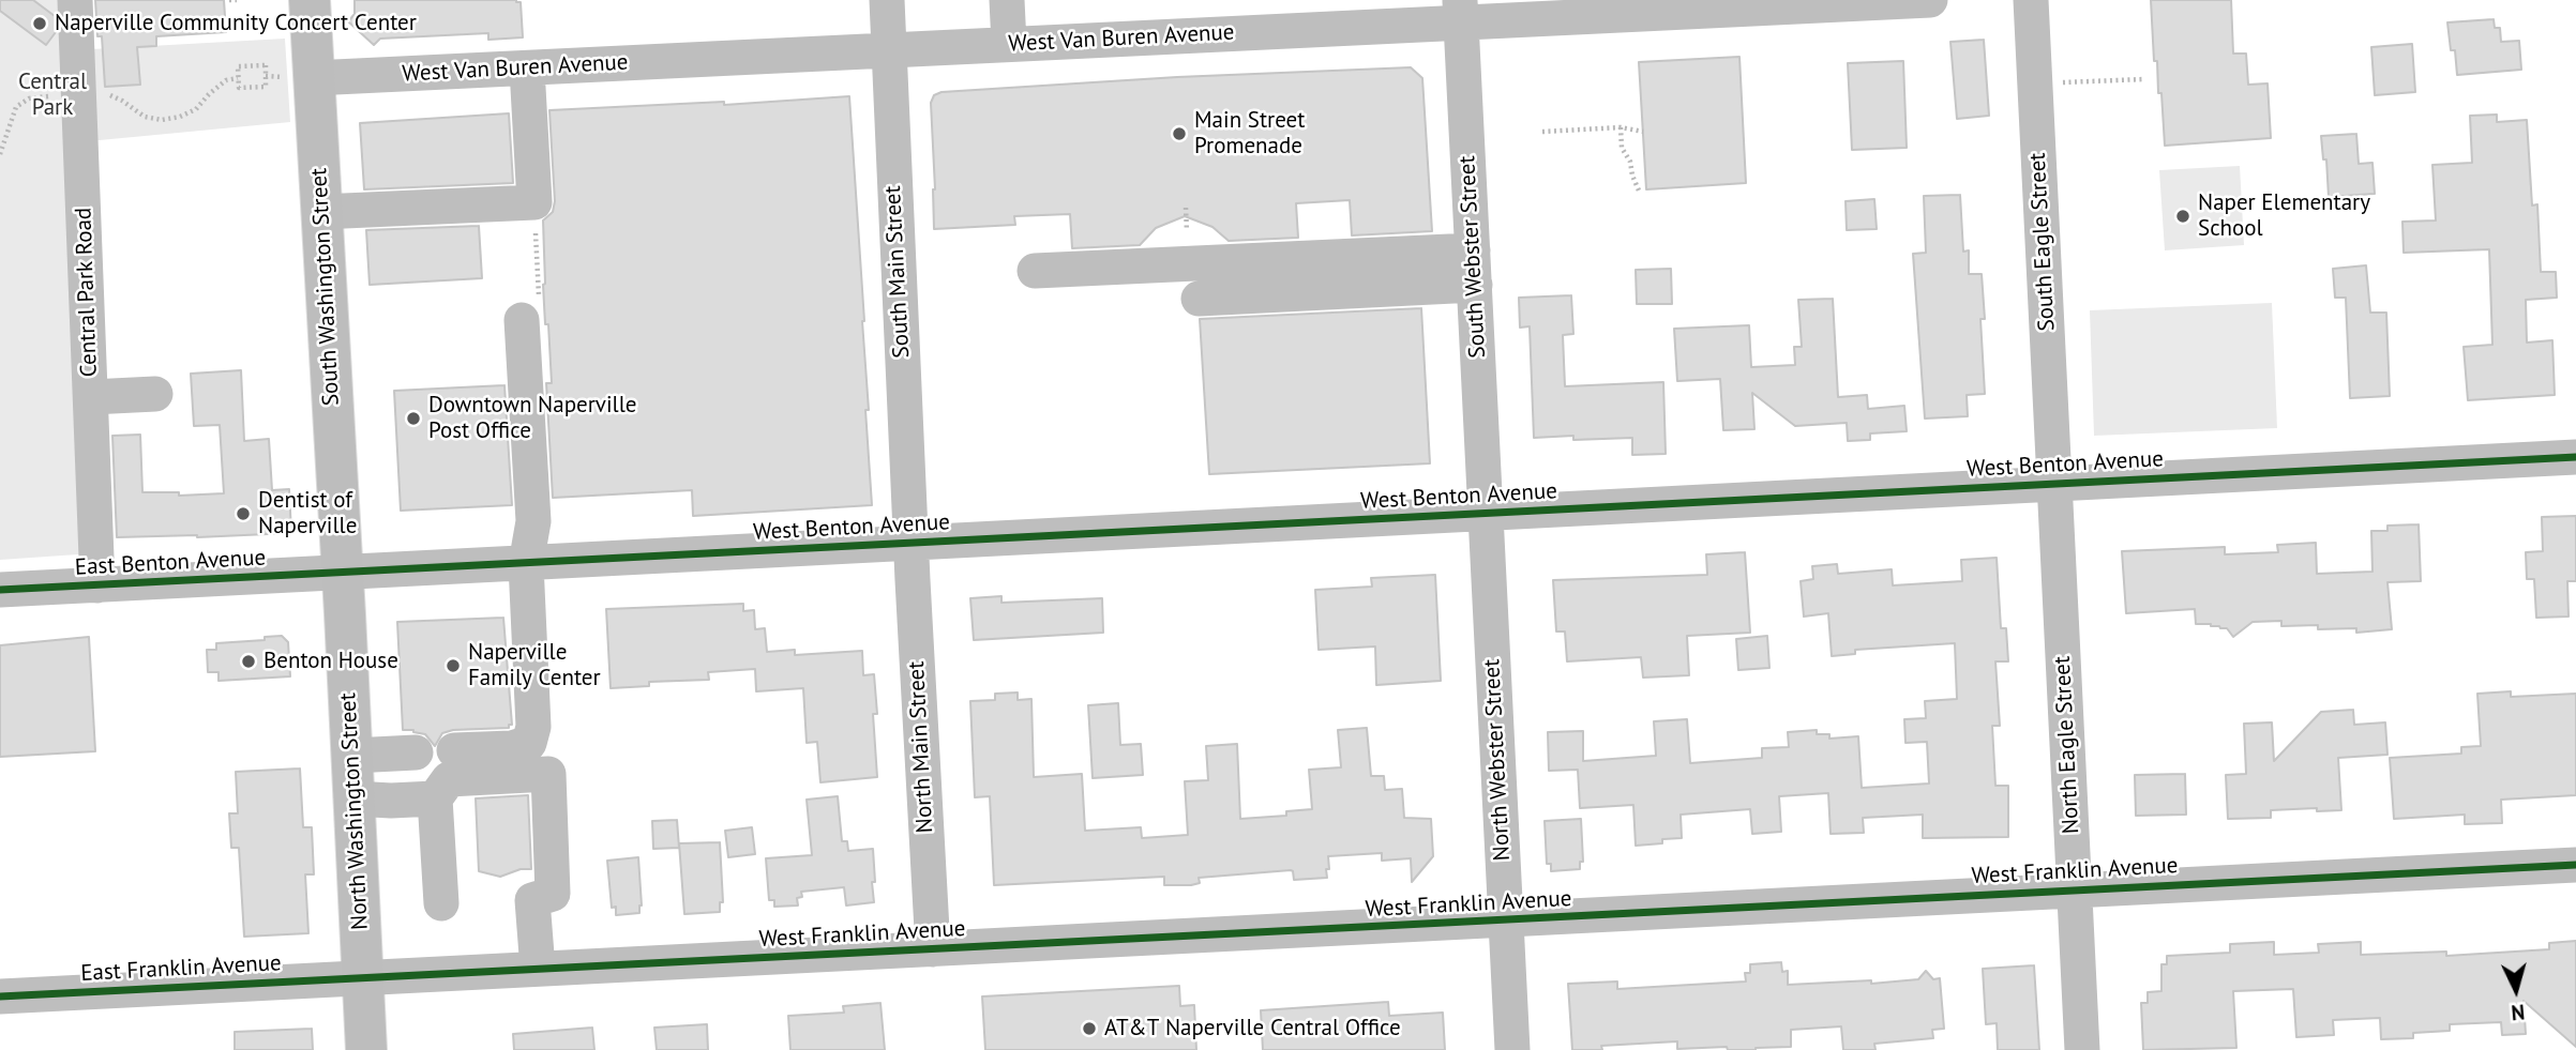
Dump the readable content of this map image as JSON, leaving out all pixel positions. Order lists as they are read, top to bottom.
{
  "streets": {
    "main road": ["South Washington Street", "North Washington Street"],
    "street": [
      "West Van Buren Avenue",
      "South Eagle Street",
      "South Webster Street",
      "South Main Street",
      "Central Park Road",
      "West Benton Avenue",
      "East Benton Avenue",
      "North Eagle Street",
      "North Main Street",
      "North Webster Street",
      "West Franklin Avenue",
      "East Franklin Avenue"
    ]
  },
  "crossings": [
    ["West Van Buren Avenue", "South Webster Street"],
    ["West Van Buren Avenue", "South Main Street"],
    ["West Van Buren Avenue", "South Washington Street"],
    ["South Eagle Street", "West Benton Avenue"],
    ["South Eagle Street", "North Eagle Street"],
    ["South Webster Street", "West Benton Avenue"],
    ["South Webster Street", "North Webster Street"],
    ["South Main Street", "West Benton Avenue"],
    ["South Main Street", "North Main Street"],
    ["South Washington Street", "West Benton Avenue"],
    ["South Washington Street", "East Benton Avenue"],
    ["South Washington Street", "North Washington Street"],
    ["Central Park Road", "East Benton Avenue"],
    ["West Benton Avenue", "East Benton Avenue"],
    ["West Benton Avenue", "North Eagle Street"],
    ["West Benton Avenue", "North Main Street"],
    ["West Benton Avenue", "North Webster Street"],
    ["West Benton Avenue", "North Washington Street"],
    ["East Benton Avenue", "North Washington Street"],
    ["North Eagle Street", "West Franklin Avenue"],
    ["North Main Street", "West Franklin Avenue"],
    ["North Webster Street", "West Franklin Avenue"],
    ["North Washington Street", "West Franklin Avenue"],
    ["North Washington Street", "East Franklin Avenue"],
    ["West Franklin Avenue", "East Franklin Avenue"]
  ],
  "parks": ["Central Park"],
  "places": [
    "Naperville Community Concert Center",
    "Main Street Promenade",
    "Naper Elementary School",
    "Downtown Naperville Post Office",
    "Dentist of Naperville",
    "Benton House",
    "Naperville Family Center",
    "AT&T Naperville Central Office"
  ],
  "north": "bottom"
}
